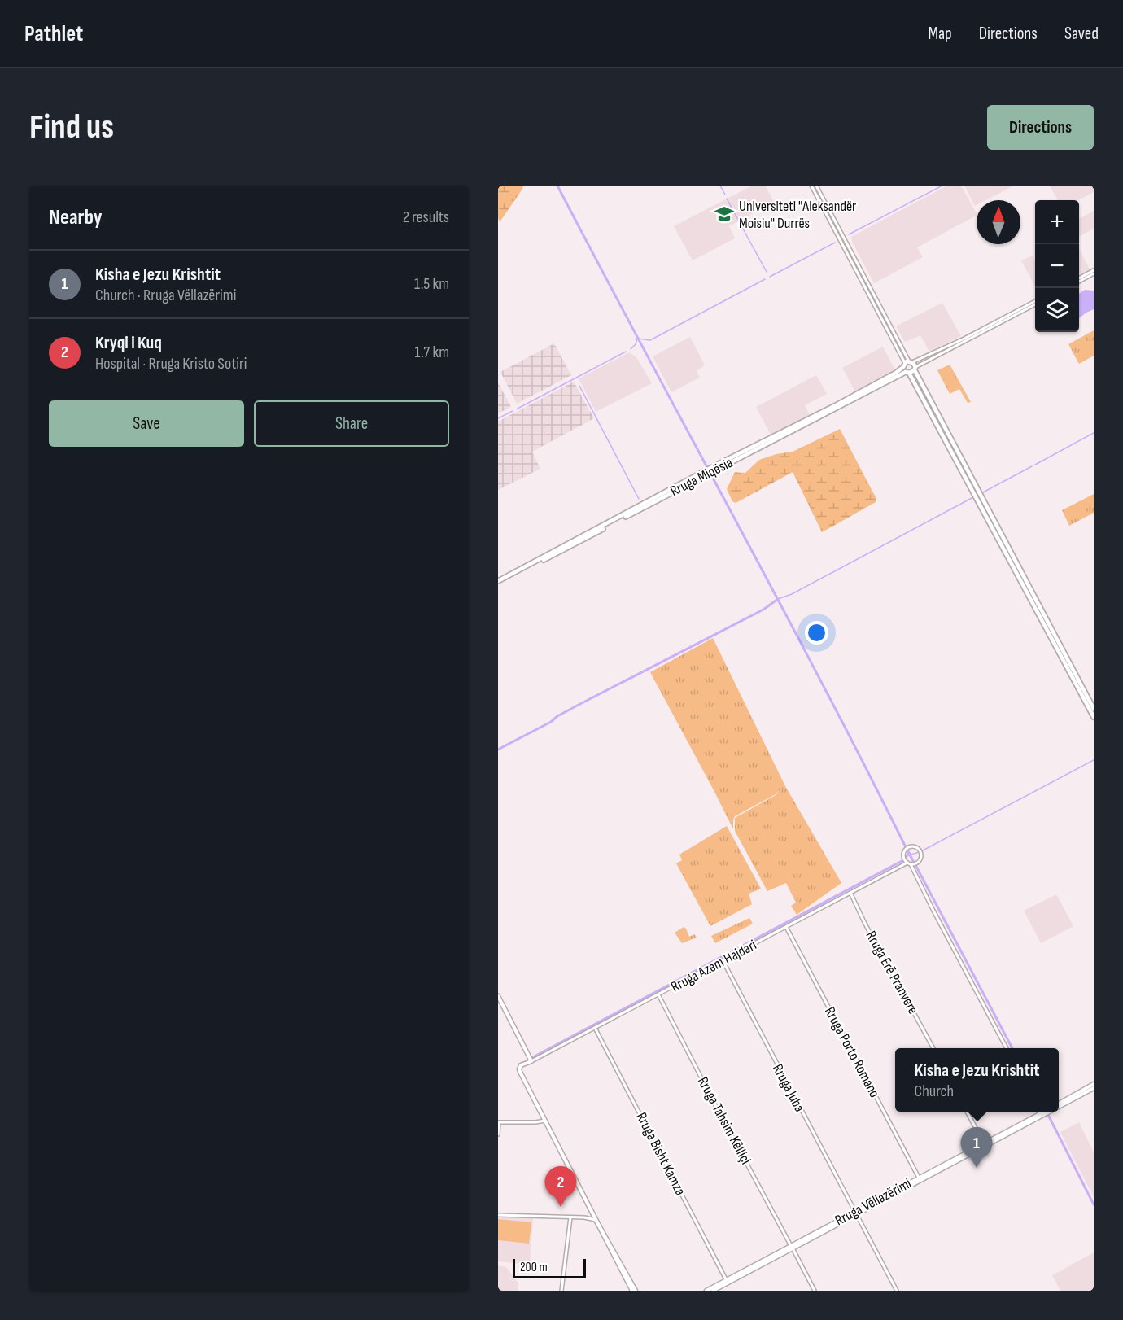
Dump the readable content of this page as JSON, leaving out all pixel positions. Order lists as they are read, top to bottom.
{
  "streets": {
    "main road": ["Rruga Miqësia", "Rruga Azem Hajdari", "Rruga Vëllazërimi"],
    "street": [
      "Rruga Erë Pranvere",
      "Rruga Porto Romano",
      "Rruga Juba",
      "Rruga Tahsim Këlliçi",
      "Rruga Bisht Kamza"
    ]
  },
  "crossings": [
    ["Rruga Azem Hajdari", "Rruga Erë Pranvere"],
    ["Rruga Azem Hajdari", "Rruga Porto Romano"],
    ["Rruga Azem Hajdari", "Rruga Juba"],
    ["Rruga Azem Hajdari", "Rruga Tahsim Këlliçi"],
    ["Rruga Azem Hajdari", "Rruga Bisht Kamza"],
    ["Rruga Porto Romano", "Rruga Vëllazërimi"],
    ["Rruga Juba", "Rruga Vëllazërimi"],
    ["Rruga Tahsim Këlliçi", "Rruga Vëllazërimi"],
    ["Rruga Bisht Kamza", "Rruga Vëllazërimi"]
  ],
  "places": {
    "school or university": ["Universiteti \"Aleksandër Moisiu\" Durrës"]
  },
  "scale_bar": "200 m",
  "north": "top",
  "page": {
    "header": "Pathlet",
    "nav": ["Map", "Directions", "Saved"],
    "buttons": [
      "Directions",
      ["Save", "Share"]
    ],
    "title": "Find us",
    "heading": ["Nearby", "2 results"],
    "map_buttons": ["+", "−"],
    "list": [
      {
        "mark": "1",
        "name": "Kisha e Jezu Krishtit",
        "note": "Church · Rruga Vëllazërimi",
        "value": "1.5 km"
      },
      {
        "mark": "2",
        "name": "Kryqi i Kuq",
        "note": "Hospital · Rruga Kristo Sotiri",
        "value": "1.7 km"
      }
    ],
    "popup": ["Kisha e Jezu Krishtit", "Church"],
    "pins": ["1", "2"],
    "scale": "200 m"
  }
}
